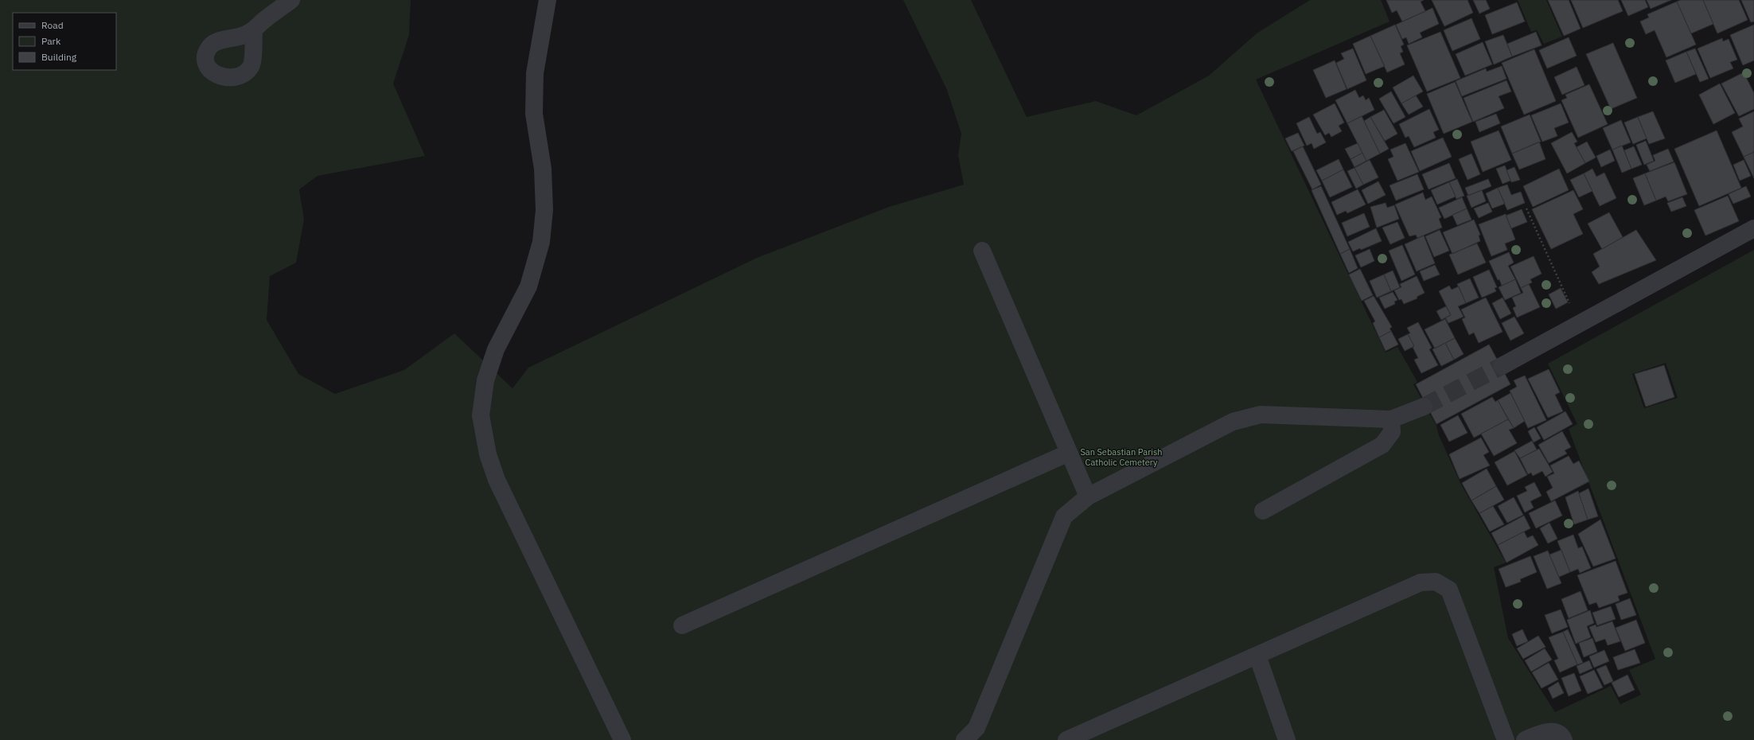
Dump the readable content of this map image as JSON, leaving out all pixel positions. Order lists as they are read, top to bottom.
{
  "parks": ["San Sebastian Parish Catholic Cemetery"],
  "legend": ["Road", "Park", "Building"]
}
